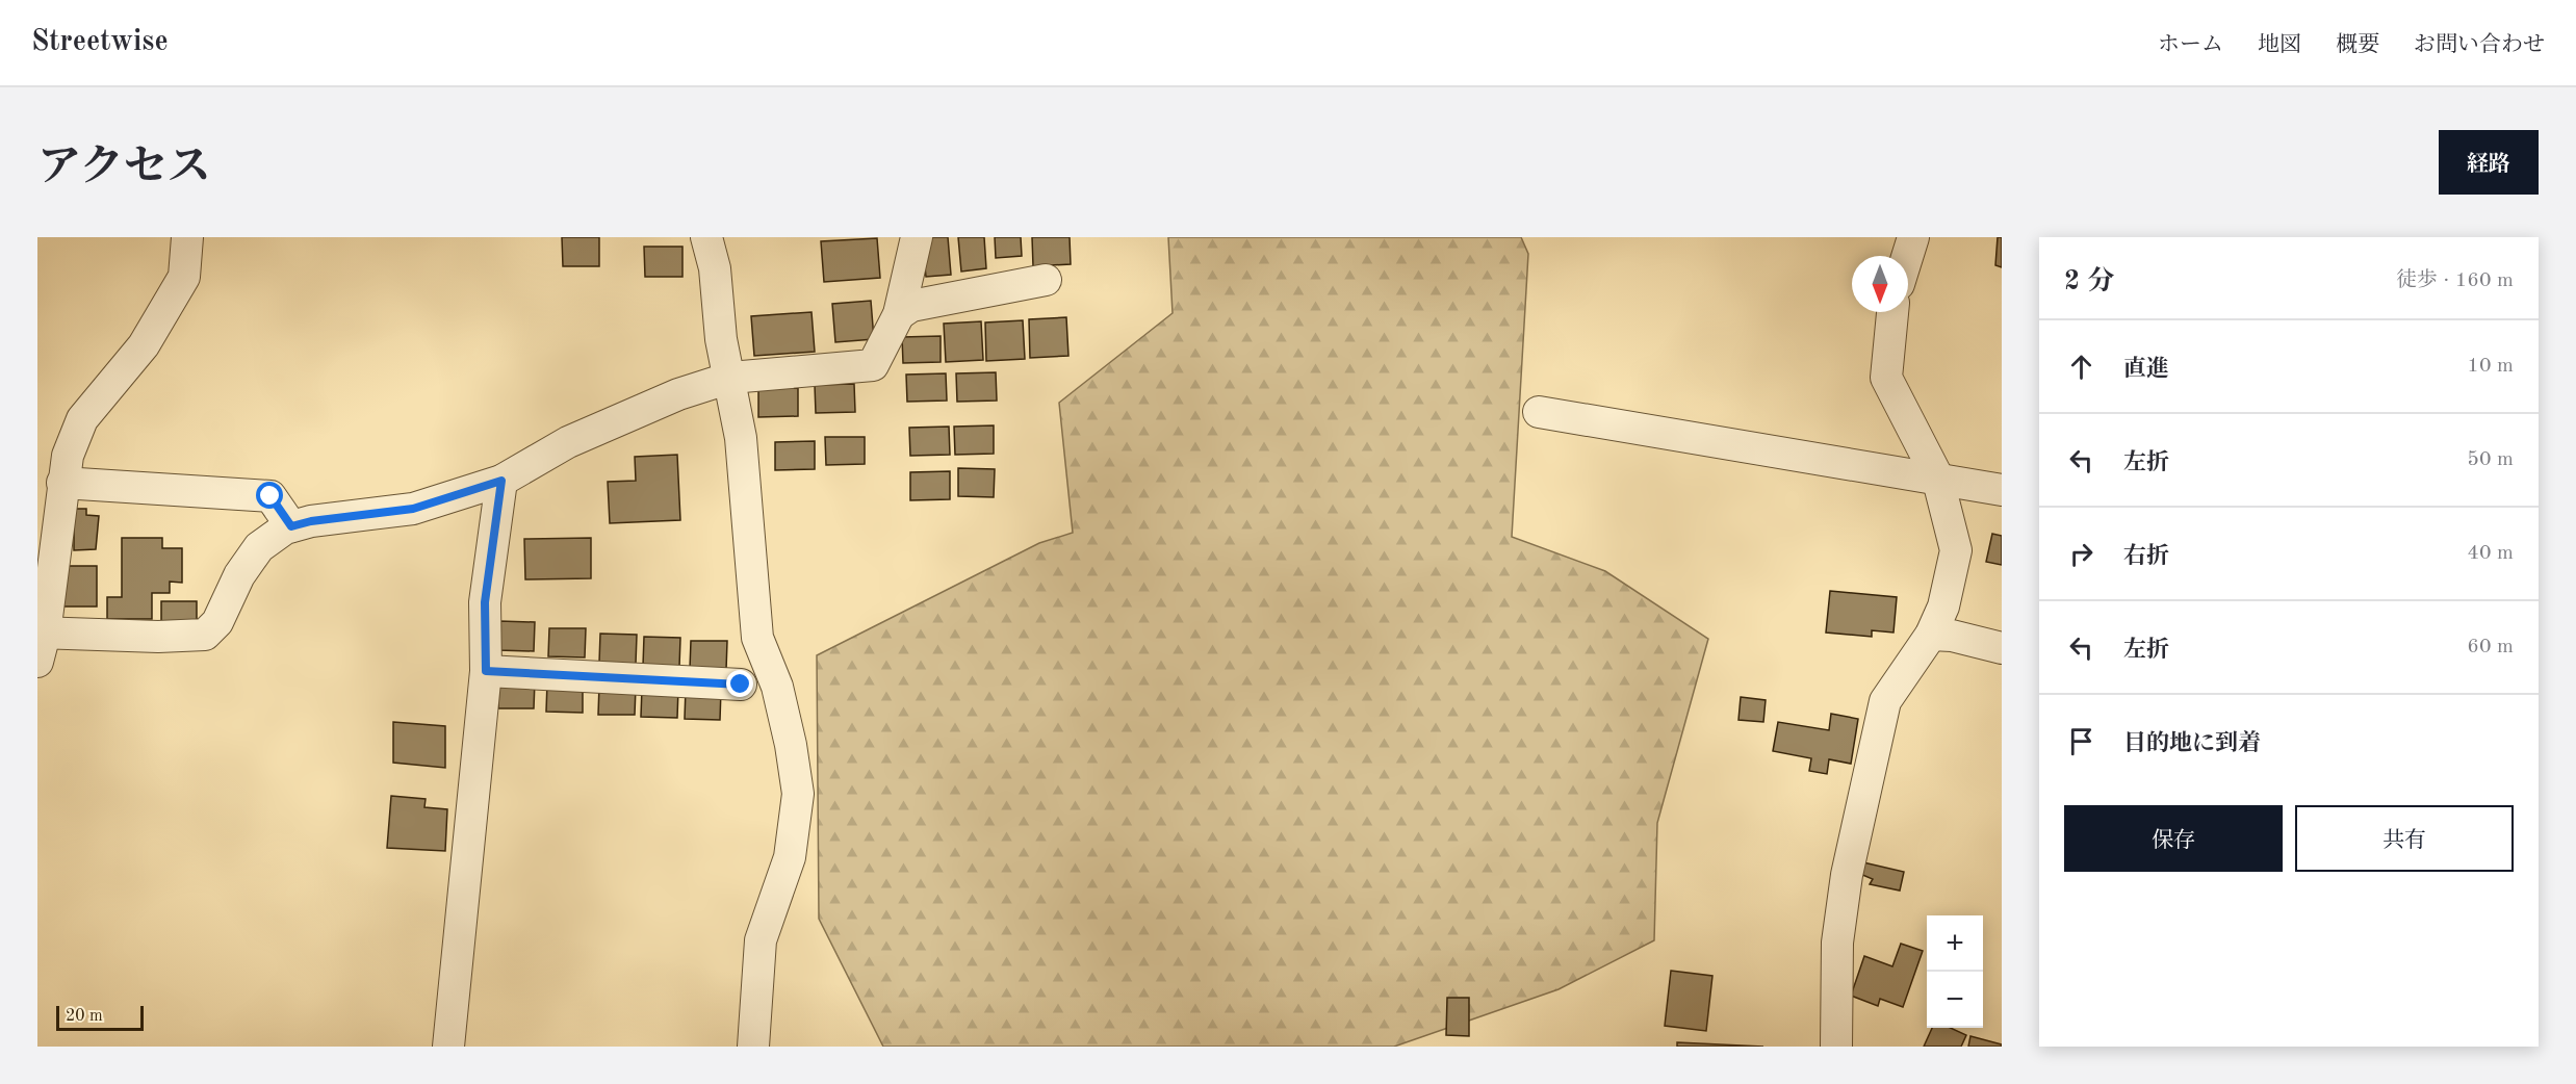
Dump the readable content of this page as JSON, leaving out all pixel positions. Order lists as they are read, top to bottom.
{
  "scale_bar": "20 m",
  "north": "bottom",
  "page": {
    "header": "Streetwise",
    "nav": [
      "ホーム",
      "地図",
      "概要",
      "お問い合わせ"
    ],
    "title": "アクセス",
    "buttons": [
      "経路",
      ["保存", "共有"]
    ],
    "heading": ["2 分", "徒歩 · 160 m"],
    "list": [
      ["直進", "10 m"],
      ["左折", "50 m"],
      ["右折", "40 m"],
      ["左折", "60 m"],
      "目的地に到着"
    ],
    "map_buttons": ["+", "−"],
    "scale": "20 m"
  }
}
